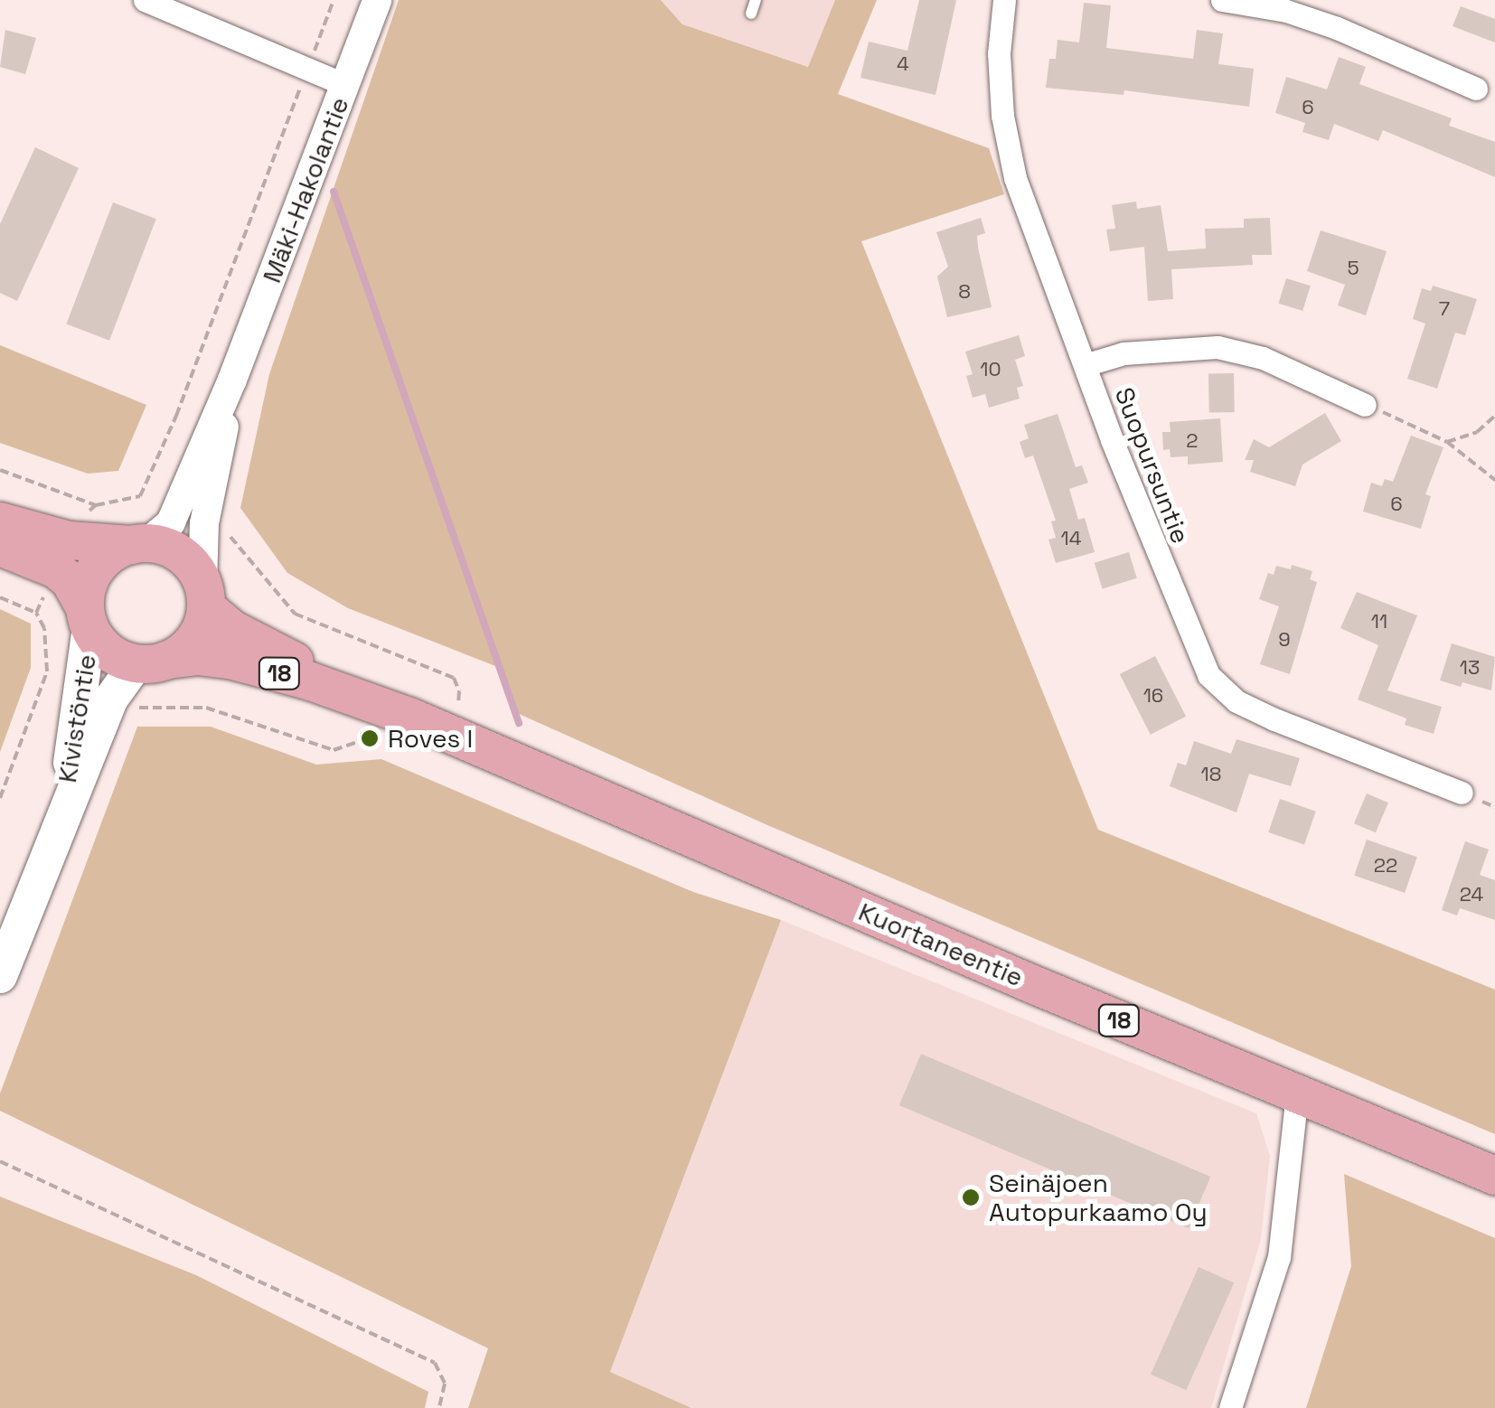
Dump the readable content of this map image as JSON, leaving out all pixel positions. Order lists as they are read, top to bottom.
{
  "streets": {
    "highway": ["18", "Kuortaneentie"],
    "main road": ["Kivistöntie"],
    "street": ["Mäki-Hakolantie", "Suopursuntie"]
  },
  "crossings": [
    ["Mäki-Hakolantie", "18"],
    ["Mäki-Hakolantie", "Kivistöntie"],
    ["Mäki-Hakolantie", "Kuortaneentie"],
    ["18", "Kivistöntie"],
    ["18", "Kuortaneentie"],
    ["Kivistöntie", "Kuortaneentie"]
  ],
  "places": ["Roves I", "Seinäjoen Autopurkaamo Oy"],
  "house_numbers": [
    "4",
    "6",
    "5",
    "8",
    "7",
    "10",
    "2",
    "6",
    "14",
    "11",
    "9",
    "13",
    "16",
    "18",
    "22",
    "24"
  ]
}
